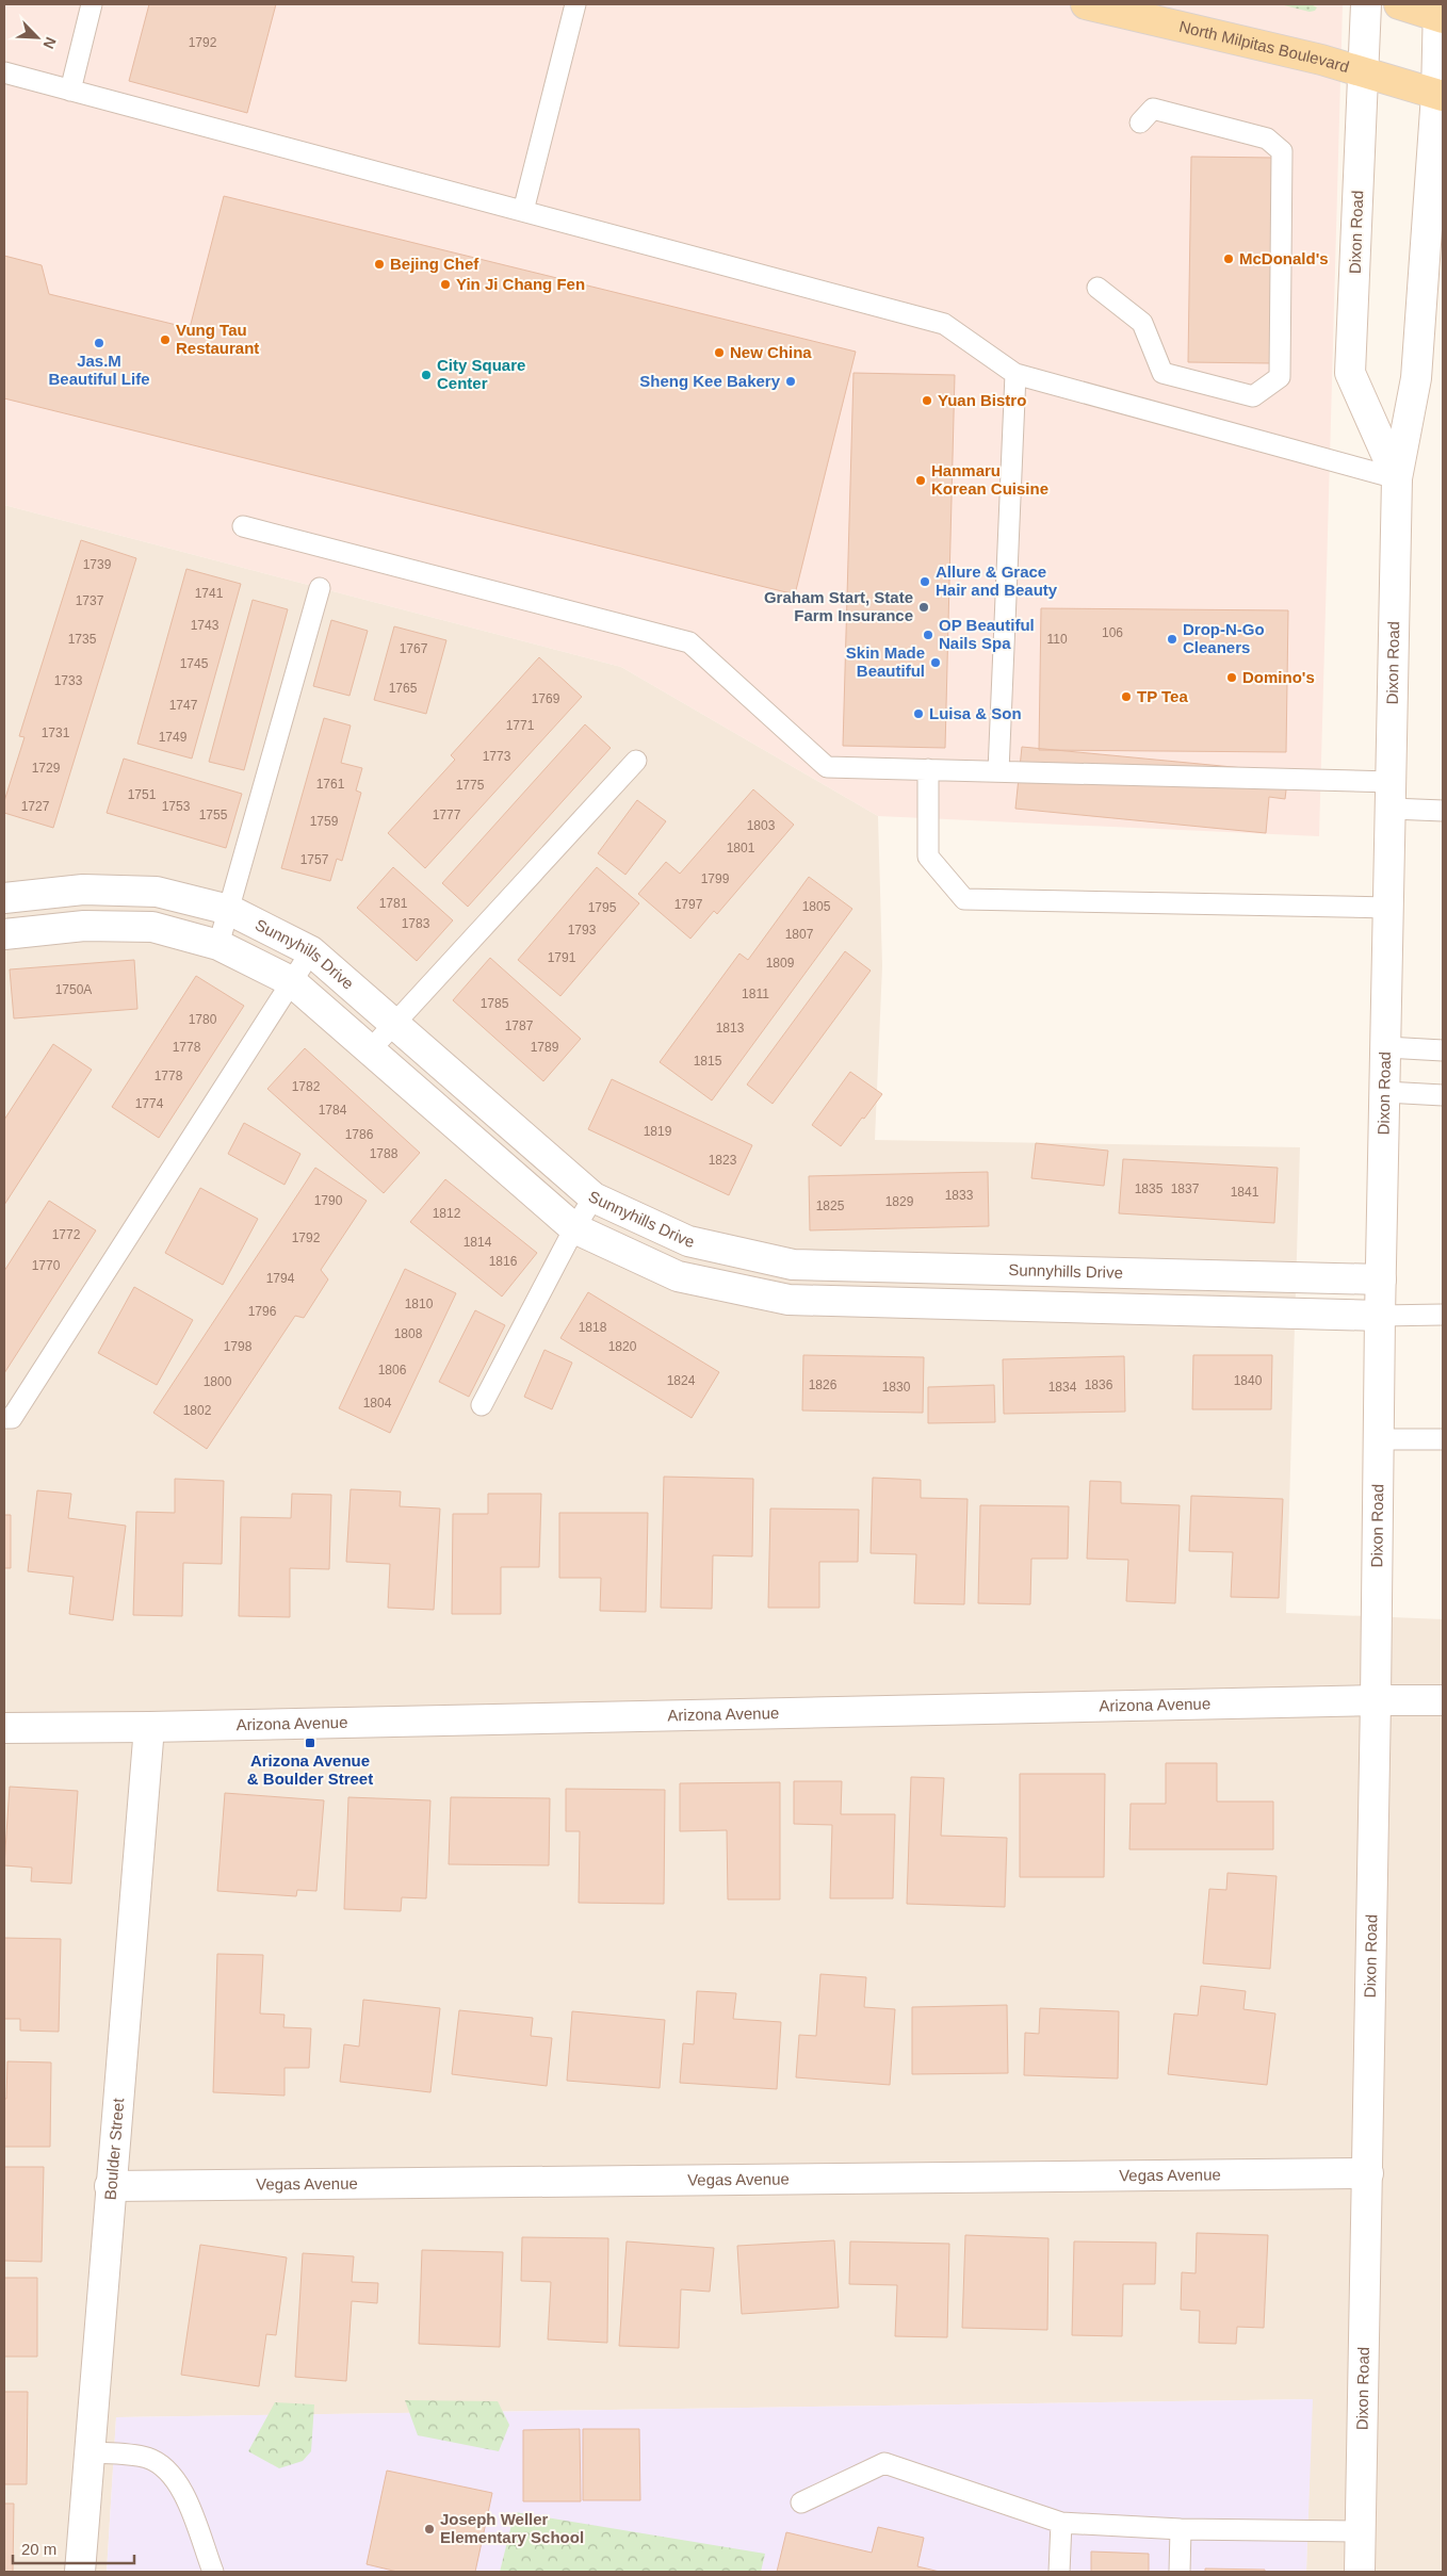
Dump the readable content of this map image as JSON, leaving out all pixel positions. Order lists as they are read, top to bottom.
{
  "streets": {
    "main road": ["North Milpitas Boulevard"],
    "street": [
      "Dixon Road",
      "Sunnyhills Drive",
      "Arizona Avenue",
      "Boulder Street",
      "Vegas Avenue"
    ]
  },
  "crossings": [
    ["North Milpitas Boulevard", "Dixon Road"],
    ["Dixon Road", "Sunnyhills Drive"],
    ["Dixon Road", "Arizona Avenue"],
    ["Dixon Road", "Vegas Avenue"],
    ["Arizona Avenue", "Boulder Street"],
    ["Boulder Street", "Vegas Avenue"]
  ],
  "places": {
    "other": [
      "McDonald's",
      "Bejing Chef",
      "Yin Ji Chang Fen",
      "Vung Tau Restaurant",
      "Jas.M Beautiful Life",
      "New China",
      "City Square Center",
      "Sheng Kee Bakery",
      "Yuan Bistro",
      "Hanmaru Korean Cuisine",
      "Allure & Grace Hair and Beauty",
      "Graham Start, State Farm Insurance",
      "OP Beautiful Nails Spa",
      "Drop-N-Go Cleaners",
      "Skin Made Beautiful",
      "Domino's",
      "TP Tea",
      "Luisa & Son",
      "Joseph Weller Elementary School"
    ],
    "transit": ["Arizona Avenue & Boulder Street"]
  },
  "house_numbers": [
    "1792",
    "1739",
    "1741",
    "1737",
    "1743",
    "106",
    "1735",
    "110",
    "1767",
    "1745",
    "1733",
    "1765",
    "1769",
    "1747",
    "1771",
    "1731",
    "1749",
    "1773",
    "1729",
    "1761",
    "1775",
    "1751",
    "1727",
    "1753",
    "1755",
    "1777",
    "1759",
    "1803",
    "1801",
    "1757",
    "1799",
    "1781",
    "1797",
    "1805",
    "1795",
    "1783",
    "1793",
    "1807",
    "1791",
    "1809",
    "1750A",
    "1811",
    "1785",
    "1780",
    "1787",
    "1813",
    "1778",
    "1789",
    "1815",
    "1778",
    "1782",
    "1774",
    "1784",
    "1819",
    "1786",
    "1788",
    "1823",
    "1835",
    "1837",
    "1841",
    "1833",
    "1790",
    "1829",
    "1825",
    "1812",
    "1772",
    "1792",
    "1814",
    "1816",
    "1770",
    "1794",
    "1810",
    "1796",
    "1818",
    "1808",
    "1798",
    "1820",
    "1806",
    "1824",
    "1840",
    "1800",
    "1826",
    "1836",
    "1830",
    "1834",
    "1804",
    "1802"
  ],
  "scale_bar": "20 m",
  "north": "bottom right"
}
